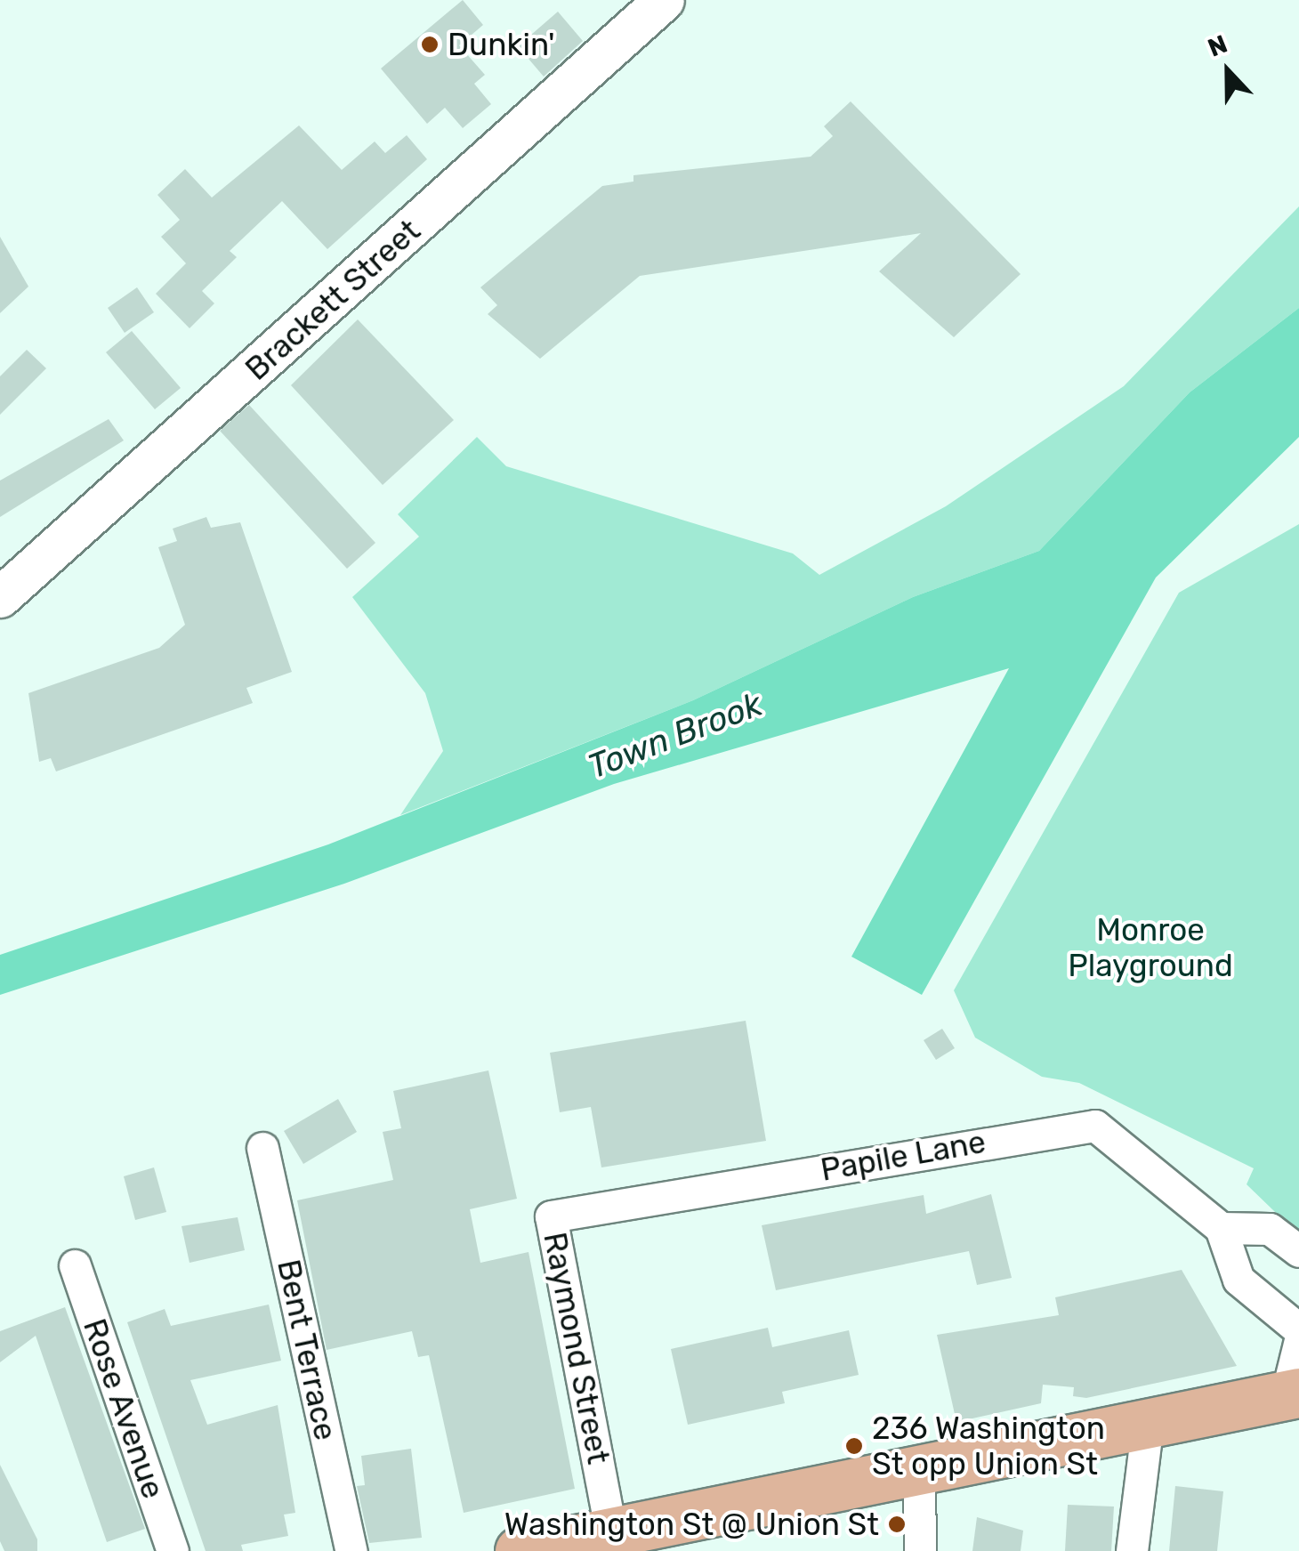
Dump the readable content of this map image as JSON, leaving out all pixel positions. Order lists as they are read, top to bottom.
{
  "streets": {
    "street": [
      "Brackett Street",
      "Papile Lane",
      "Raymond Street",
      "Bent Terrace",
      "Rose Avenue"
    ]
  },
  "crossings": [
    ["Papile Lane", "Raymond Street"]
  ],
  "water": ["Town Brook"],
  "parks": ["Monroe Playground"],
  "places": ["Dunkin'", "236 Washington St opp Union St", "Washington St @ Union St"],
  "north": "top"
}
